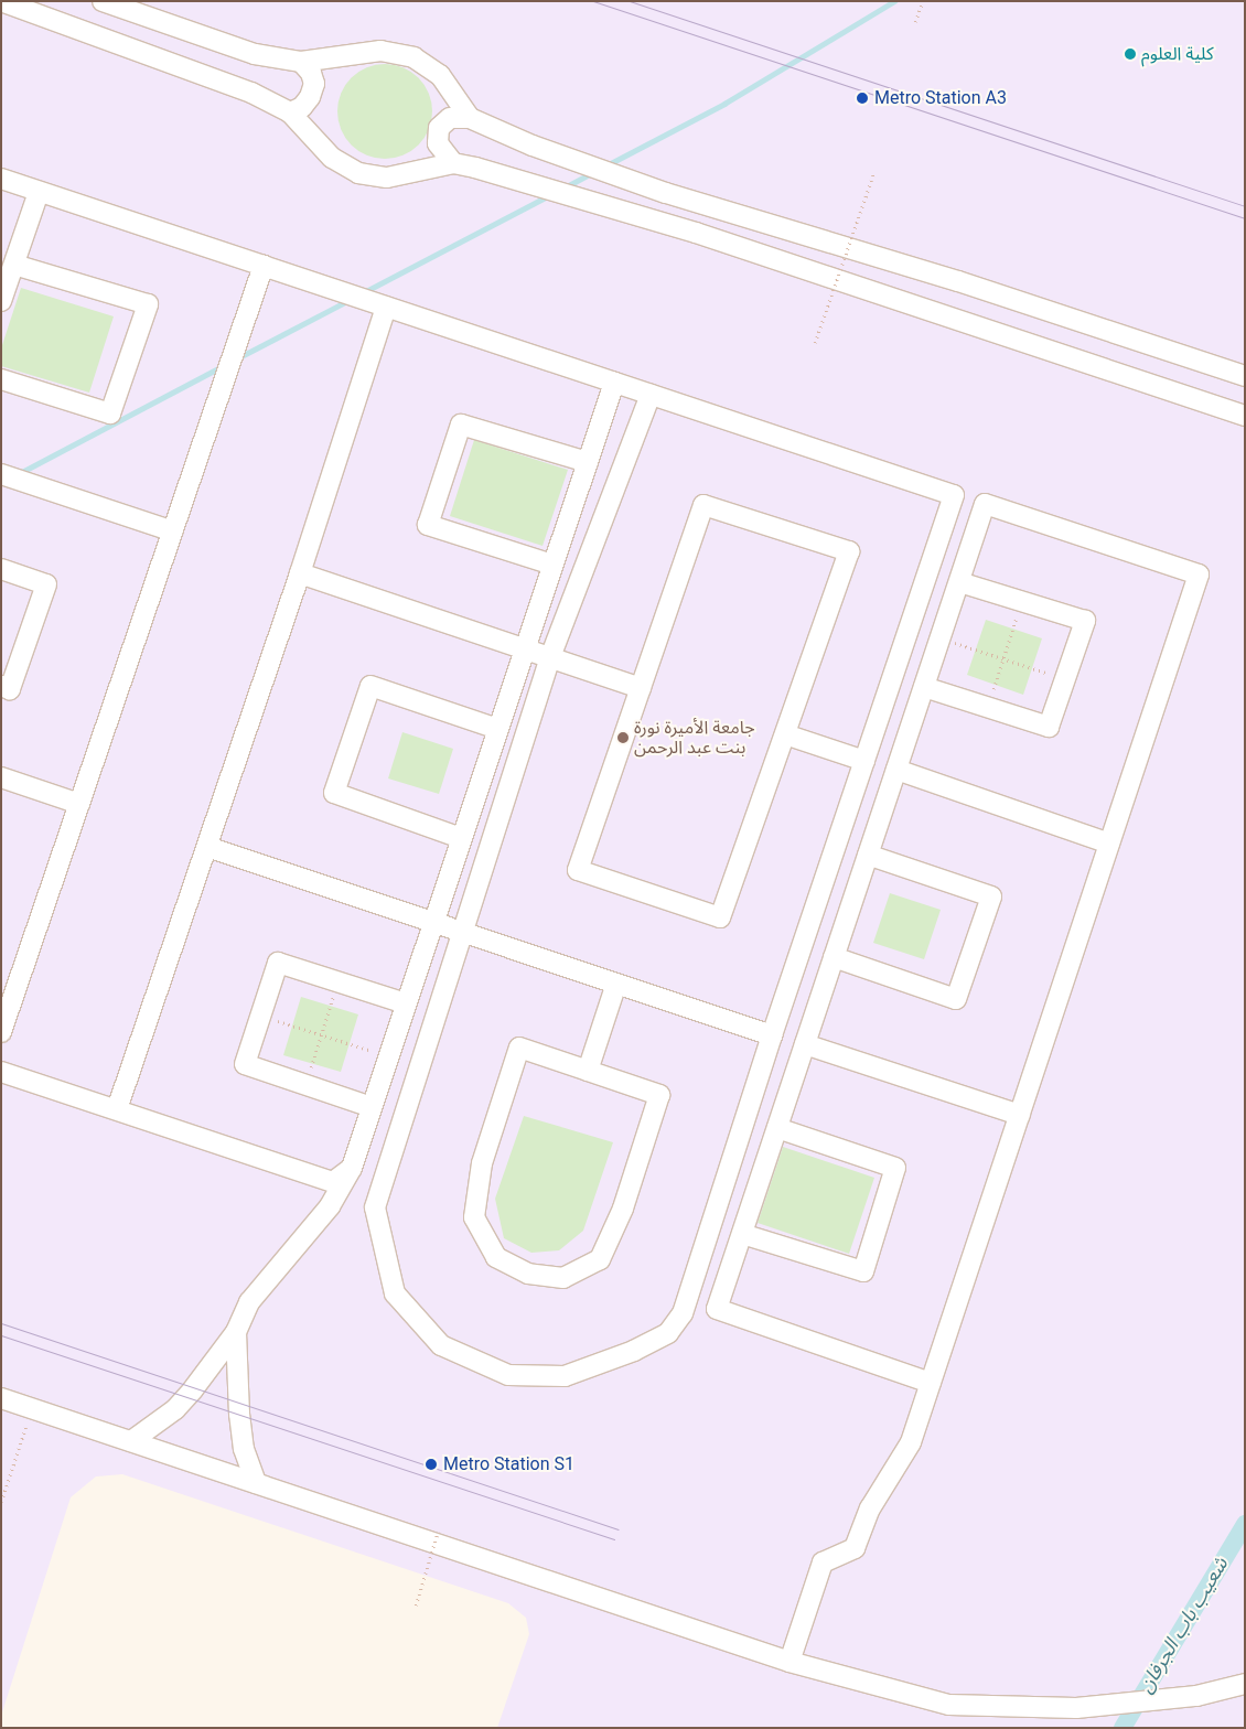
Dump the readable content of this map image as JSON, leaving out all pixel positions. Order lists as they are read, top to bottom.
{
  "water": ["شعيب باب الجرفان"],
  "places": [
    "كلية العلوم",
    "Metro Station A3",
    "جامعة الأميرة نورة بنت عبد الرحمن",
    "Metro Station S1"
  ]
}
